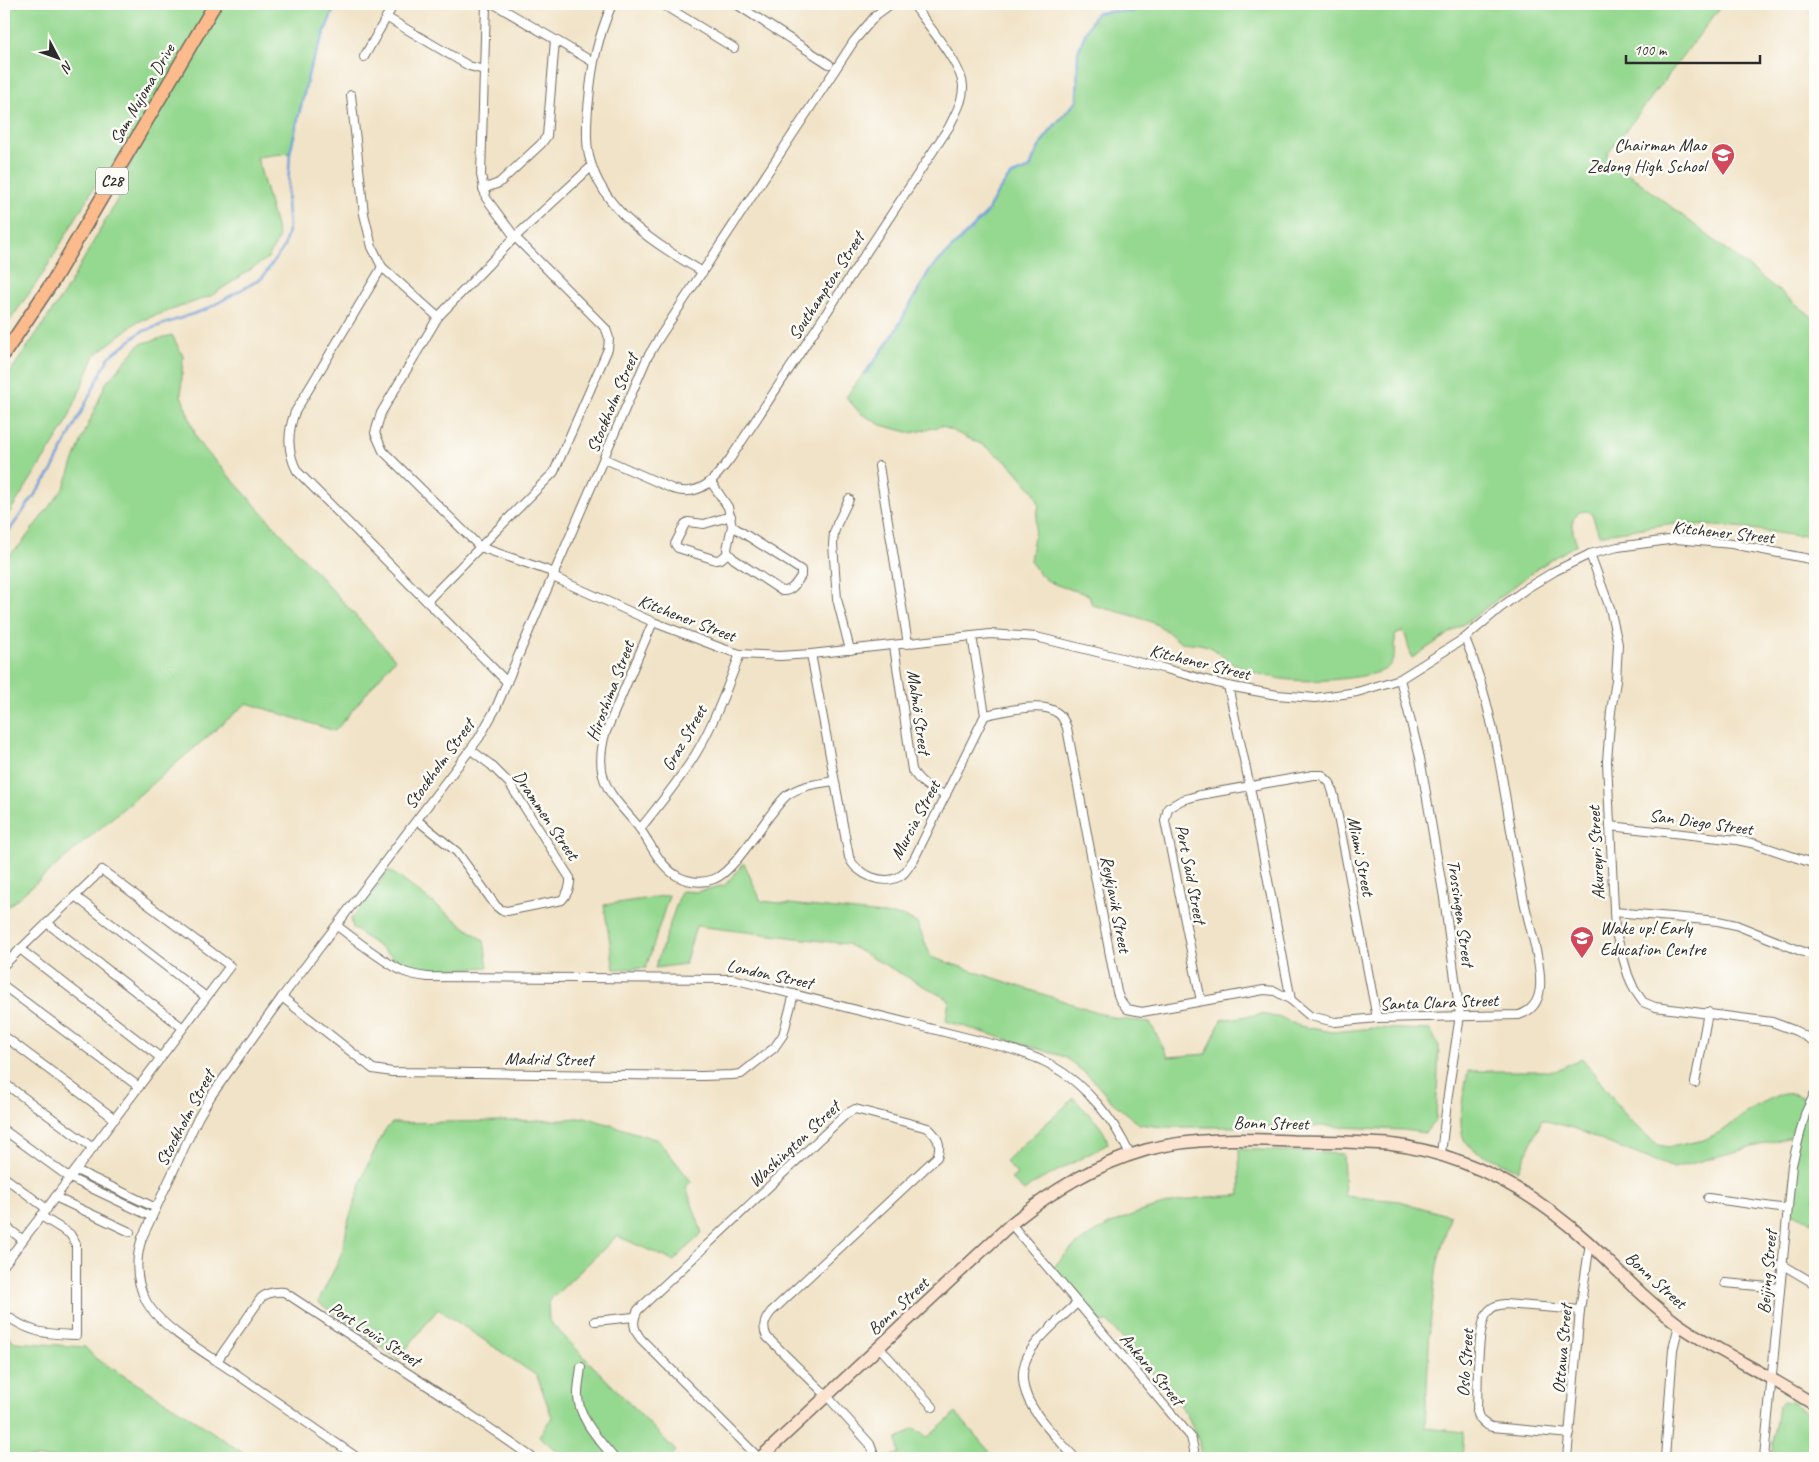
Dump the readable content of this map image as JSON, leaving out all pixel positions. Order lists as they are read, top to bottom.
{
  "streets": {
    "main road": ["Sam Nujoma Drive", "C28"],
    "street": [
      "Southampton Street",
      "Stockholm Street",
      "Kitchener Street",
      "Hiroshima Street",
      "Malmö Street",
      "Graz Street",
      "Drammen Street",
      "Murcia Street",
      "San Diego Street",
      "Akureyri Street",
      "Miami Street",
      "Port Said Street",
      "Reykjavik Street",
      "Trossingen Street",
      "London Street",
      "Santa Clara Street",
      "Madrid Street",
      "Bonn Street",
      "Washington Street",
      "Beijing Street",
      "Port Louis Street",
      "Ottawa Street",
      "Oslo Street",
      "Ankara Street"
    ]
  },
  "crossings": [
    ["Stockholm Street", "Kitchener Street"],
    ["Stockholm Street", "Drammen Street"],
    ["Stockholm Street", "London Street"],
    ["Stockholm Street", "Madrid Street"],
    ["Stockholm Street", "Port Louis Street"],
    ["Kitchener Street", "Hiroshima Street"],
    ["Kitchener Street", "Malmö Street"],
    ["Kitchener Street", "Graz Street"],
    ["Kitchener Street", "Murcia Street"],
    ["Kitchener Street", "Akureyri Street"],
    ["Kitchener Street", "Trossingen Street"],
    ["Kitchener Street", "Santa Clara Street"],
    ["Hiroshima Street", "Graz Street"],
    ["Hiroshima Street", "Murcia Street"],
    ["Malmö Street", "Murcia Street"],
    ["Murcia Street", "Reykjavik Street"],
    ["San Diego Street", "Akureyri Street"],
    ["Miami Street", "Port Said Street"],
    ["Miami Street", "Santa Clara Street"],
    ["Port Said Street", "Reykjavik Street"],
    ["Reykjavik Street", "Santa Clara Street"],
    ["Trossingen Street", "Santa Clara Street"],
    ["Trossingen Street", "Bonn Street"],
    ["London Street", "Madrid Street"],
    ["London Street", "Bonn Street"],
    ["Bonn Street", "Washington Street"],
    ["Bonn Street", "Beijing Street"],
    ["Bonn Street", "Ottawa Street"],
    ["Bonn Street", "Ankara Street"],
    ["Ottawa Street", "Oslo Street"]
  ],
  "places": {
    "school or university": ["Chairman Mao Zedong High School", "Wake up! Early Education Centre"]
  },
  "scale_bar": "100 m",
  "north": "bottom right"
}
